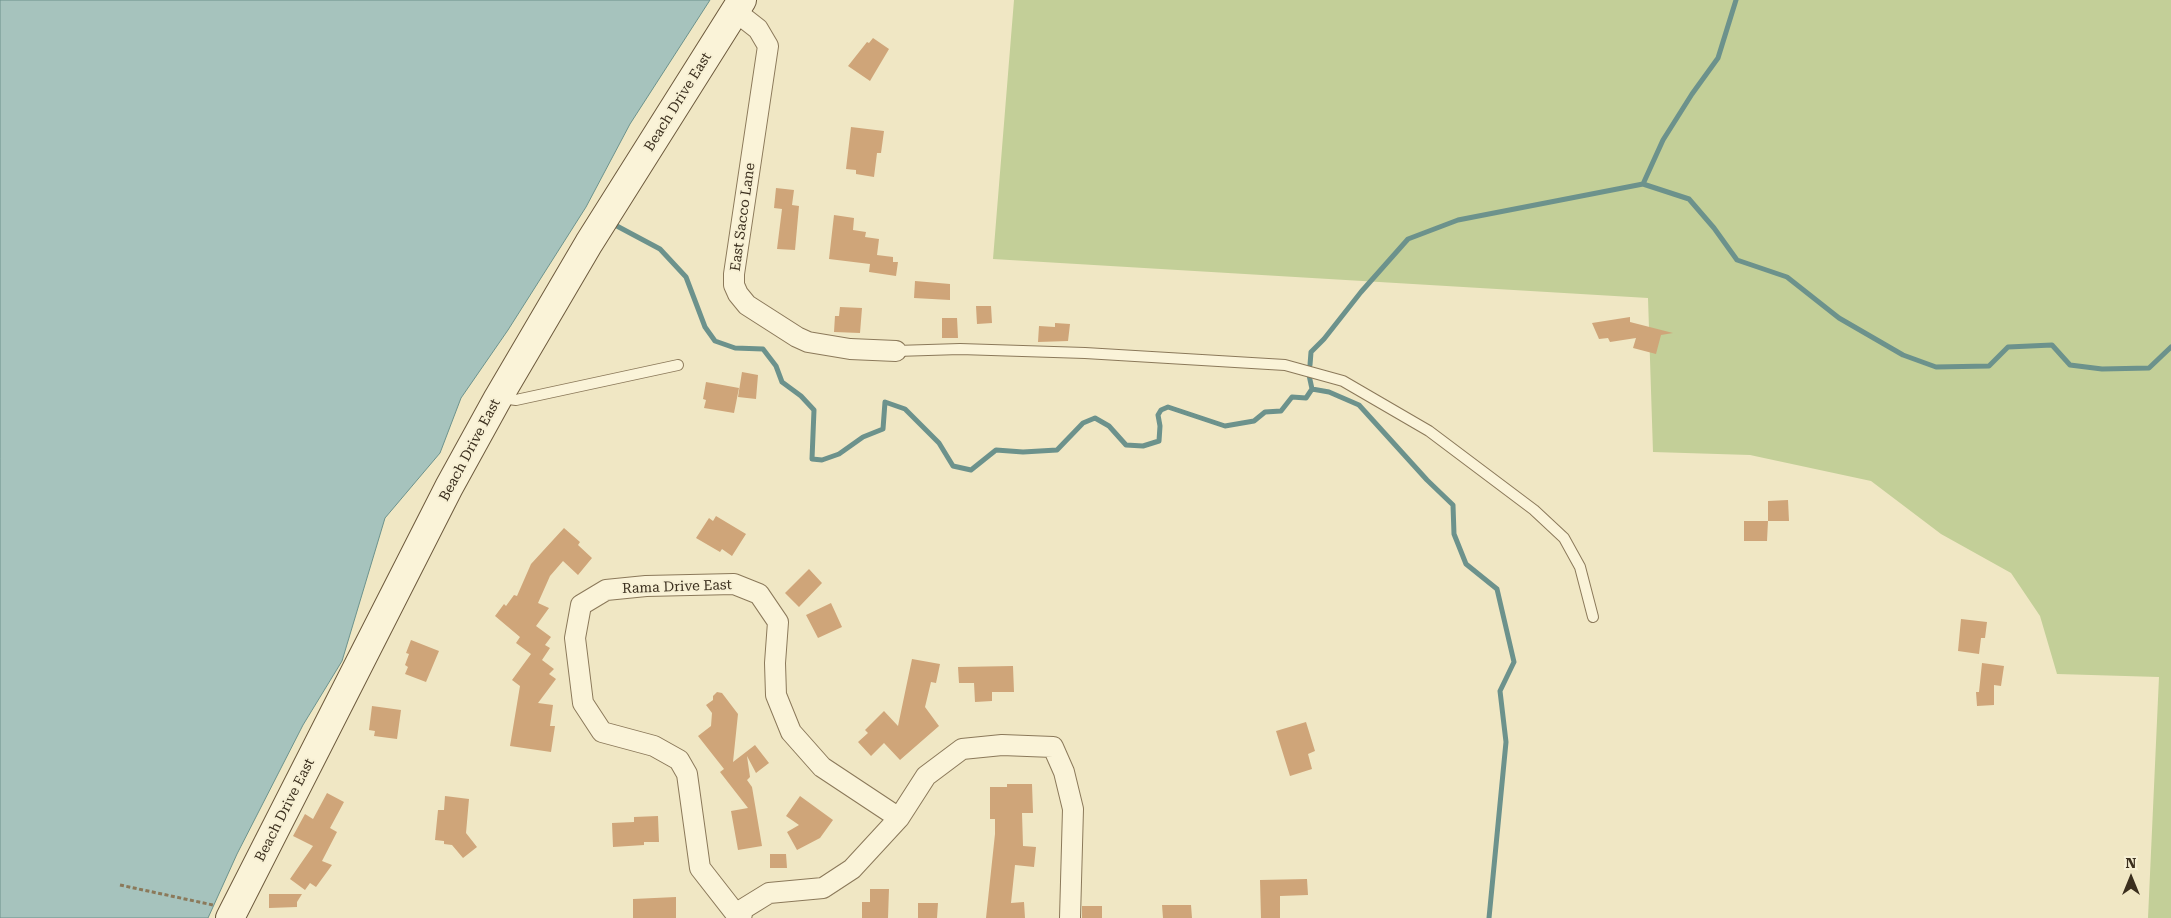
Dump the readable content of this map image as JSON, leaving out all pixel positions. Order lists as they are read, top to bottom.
{
  "streets": {
    "main road": ["Beach Drive East"],
    "street": ["East Sacco Lane", "Rama Drive East"]
  },
  "crossings": [
    ["Beach Drive East", "East Sacco Lane"]
  ],
  "north": "top"
}
